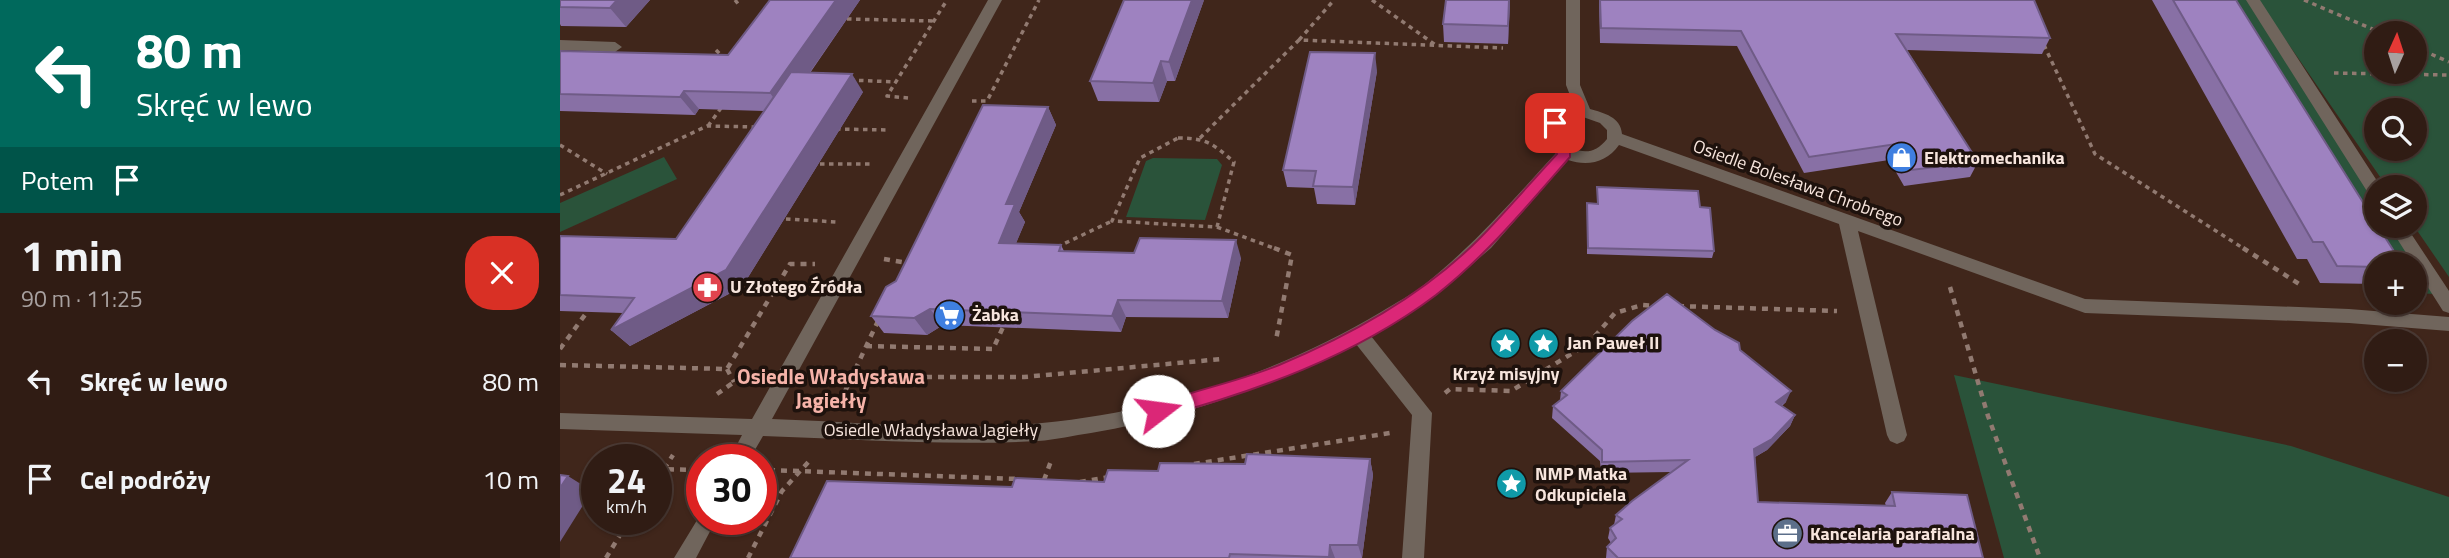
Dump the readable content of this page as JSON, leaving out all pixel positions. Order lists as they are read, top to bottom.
{
  "streets": {
    "street": ["Osiedle Bolesława Chrobrego", "Osiedle Władysława Jagiełły"]
  },
  "crossings": [
    ["Osiedle Bolesława Chrobrego", "Osiedle Władysława Jagiełły"]
  ],
  "districts": ["Osiedle Władysława Jagiełły"],
  "places": {
    "shop": ["Elektromechanika"],
    "pharmacy": ["U Złotego Źródła"],
    "supermarket": ["Żabka"],
    "place": ["Jan Paweł II", "Krzyż misyjny", "NMP Matka Odkupiciela"],
    "office": ["Kancelaria parafialna"]
  },
  "north": "top",
  "page": {
    "turn": ["80 m", "Skręć w lewo"],
    "map_buttons": ["+", "−"],
    "then": "Potem",
    "heading": ["1 min", "90 m · 11:25"],
    "list": [
      {
        "name": "Skręć w lewo",
        "value": "80 m"
      },
      {
        "name": "Cel podróży",
        "value": "10 m"
      }
    ],
    "speed": "24 km/h",
    "limit": "30"
  }
}
